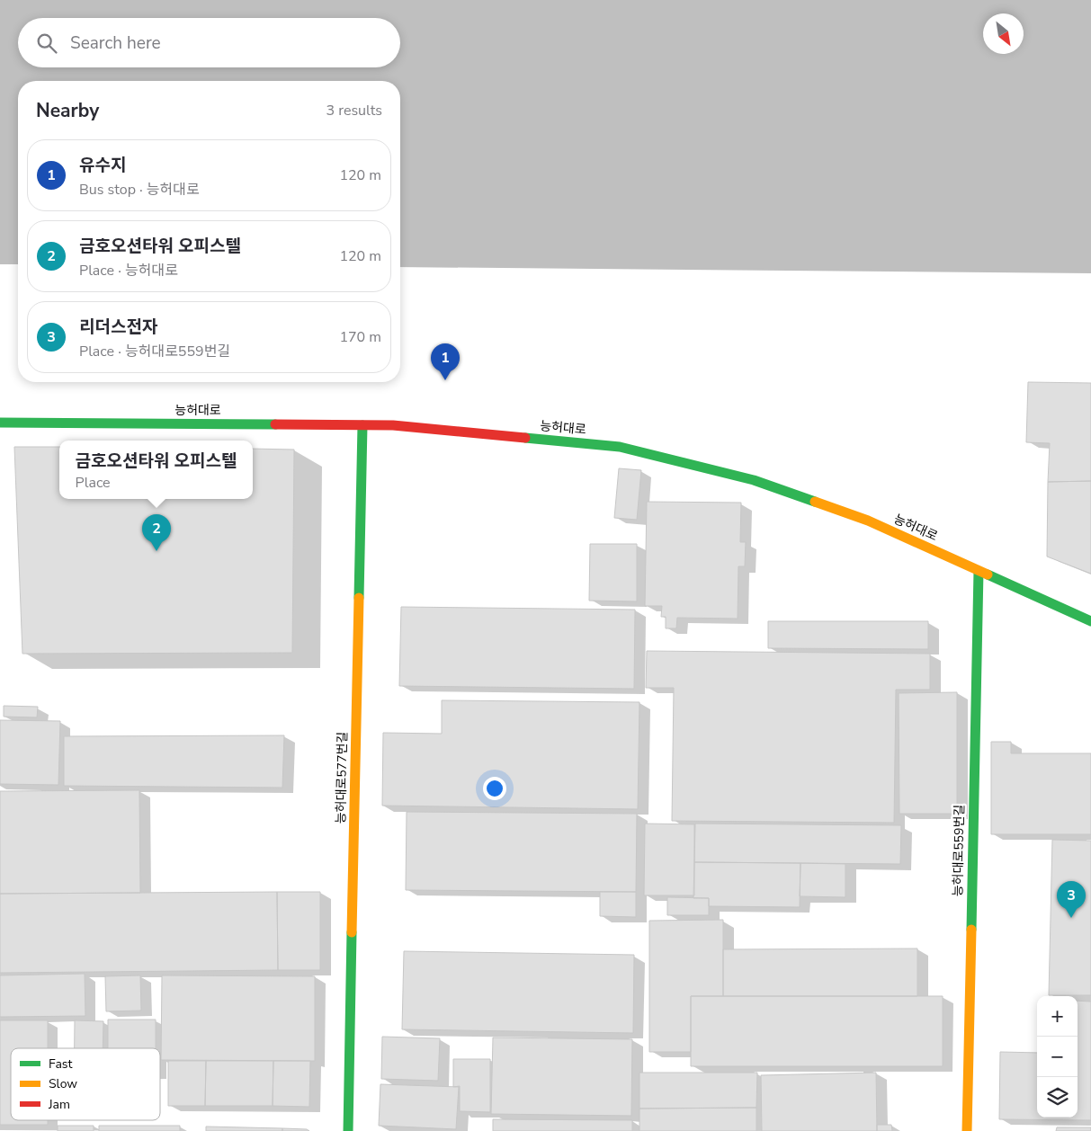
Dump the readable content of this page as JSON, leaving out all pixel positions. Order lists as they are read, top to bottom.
{
  "streets": {
    "street": ["능허대로", "능허대로577번길", "능허대로559번길"]
  },
  "crossings": [
    ["능허대로", "능허대로577번길"],
    ["능허대로", "능허대로559번길"]
  ],
  "legend": ["Fast", "Slow", "Jam"],
  "north": "bottom right",
  "page": {
    "search": "Search here",
    "heading": ["Nearby", "3 results"],
    "list": [
      {
        "mark": "1",
        "name": "유수지",
        "note": "Bus stop · 능허대로",
        "value": "120 m"
      },
      {
        "mark": "2",
        "name": "금호오션타워 오피스텔",
        "note": "Place · 능허대로",
        "value": "120 m"
      },
      {
        "mark": "3",
        "name": "리더스전자",
        "note": "Place · 능허대로559번길",
        "value": "170 m"
      }
    ],
    "pins": ["1", "2", "3"],
    "popup": ["금호오션타워 오피스텔", "Place"],
    "map_buttons": ["+", "−"]
  }
}
